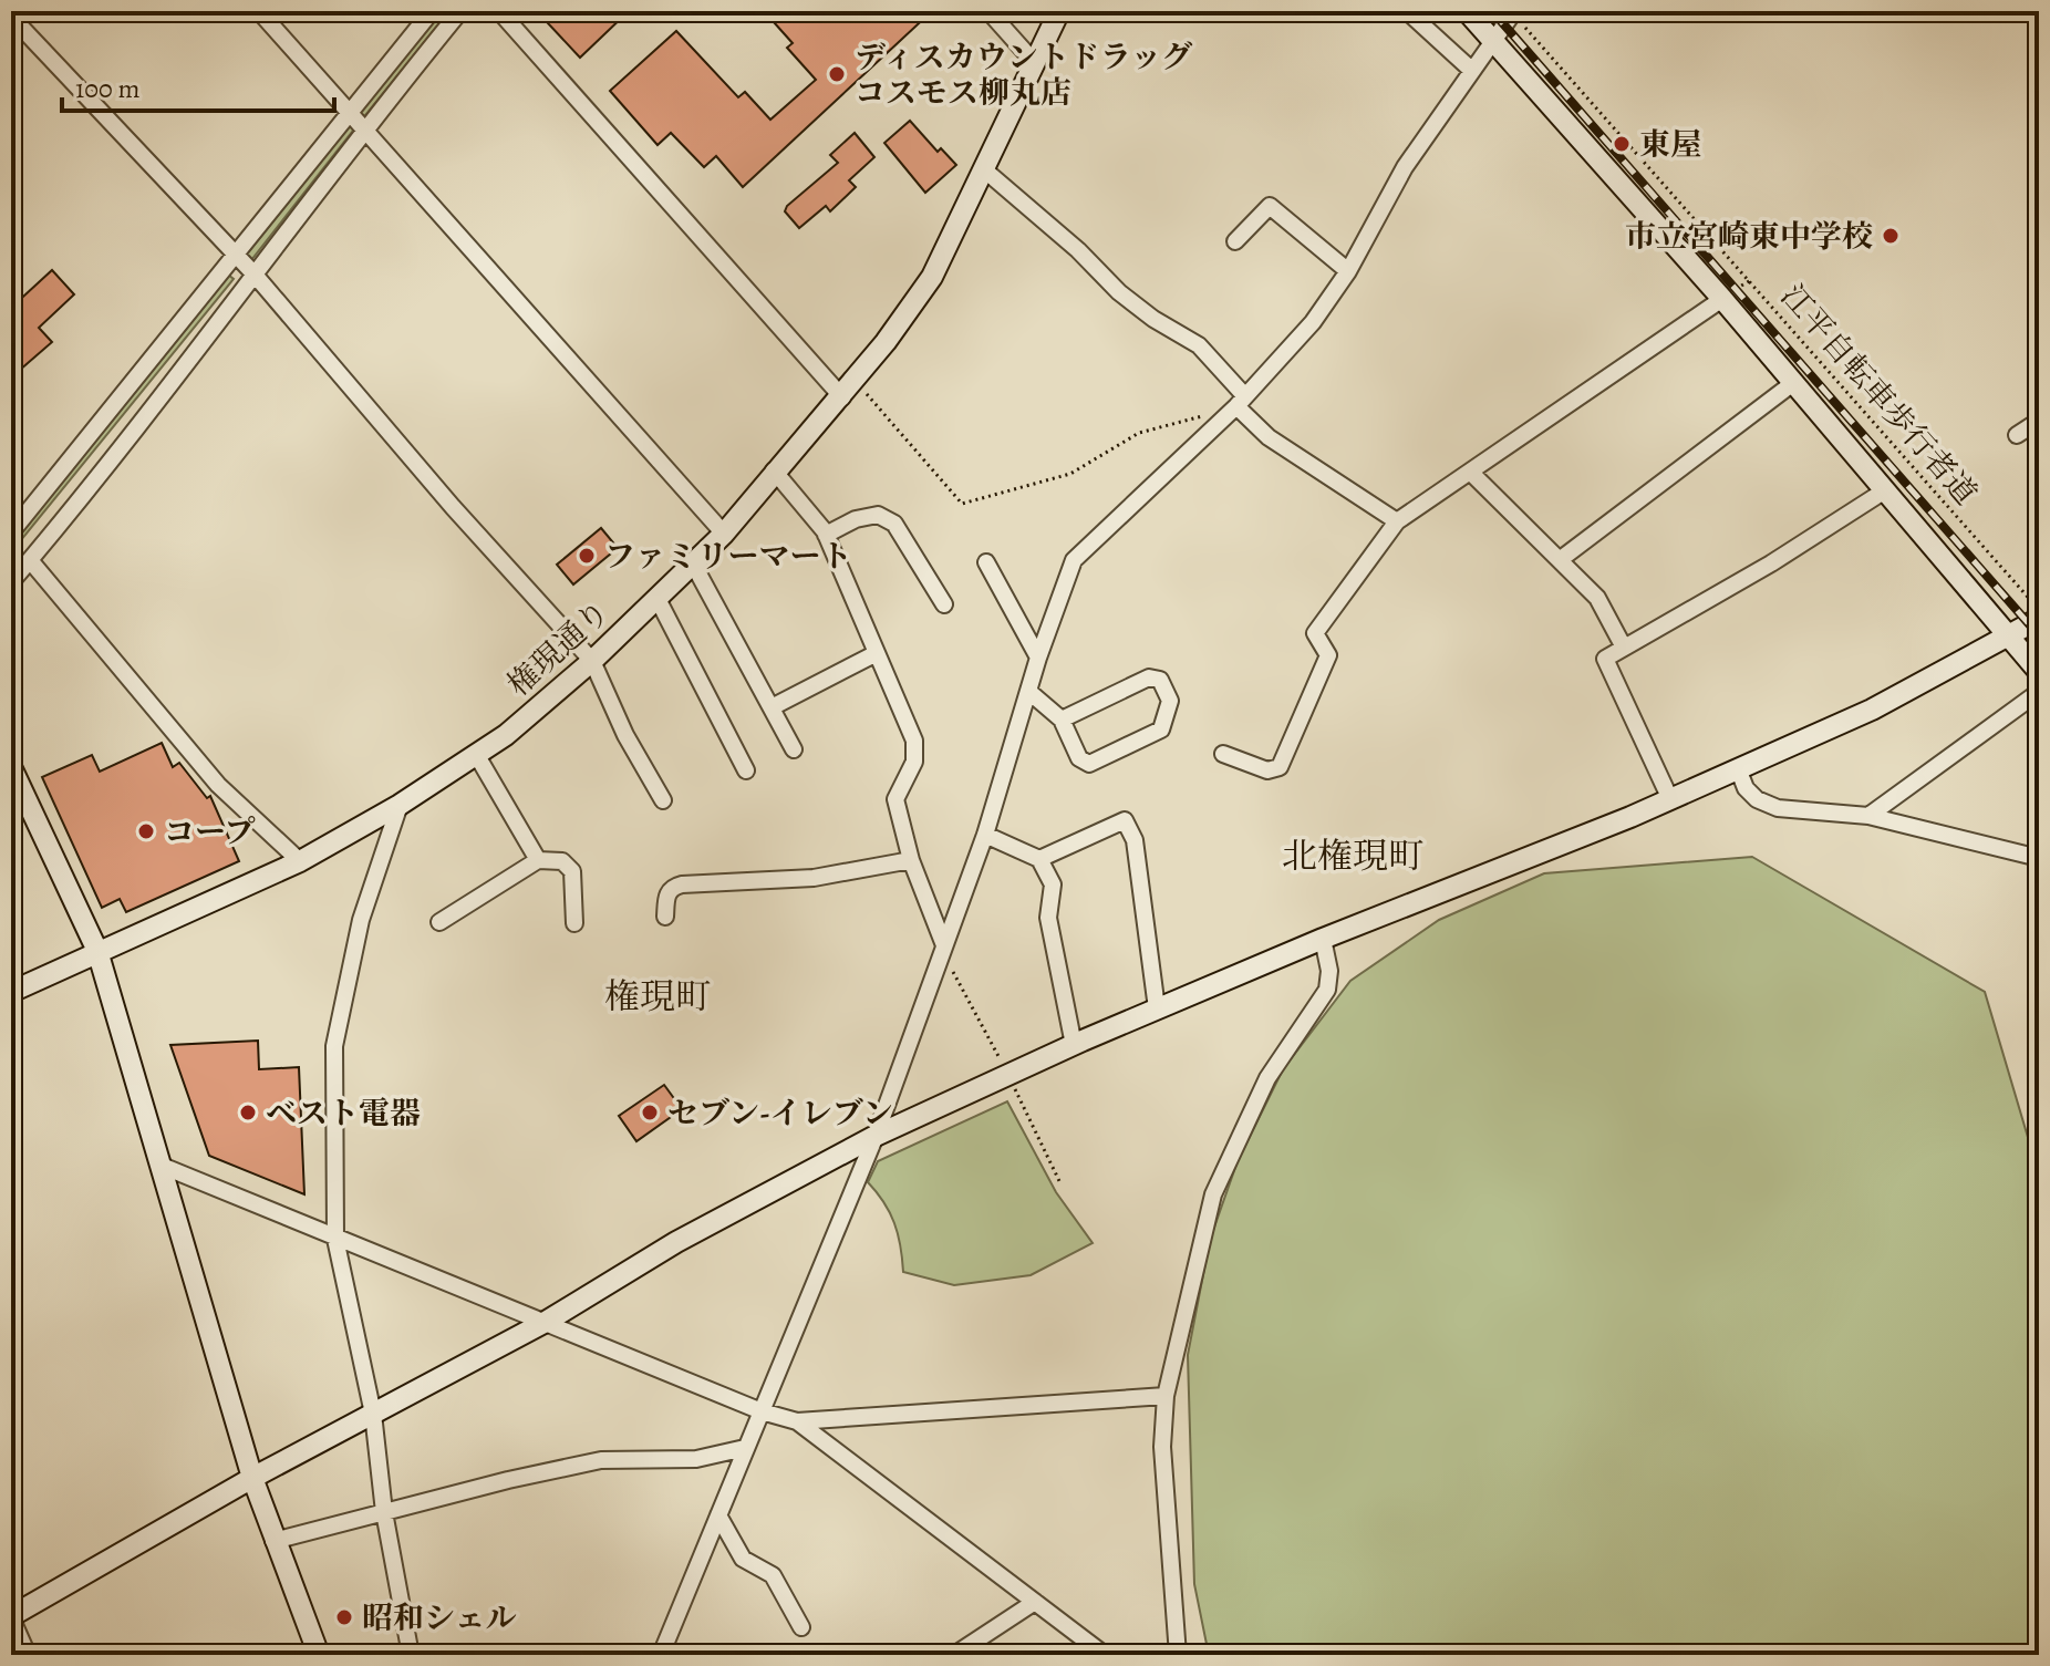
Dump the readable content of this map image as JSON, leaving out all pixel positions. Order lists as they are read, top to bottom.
{
  "streets": {
    "street": ["権現通り"],
    "path": ["江平自転車歩行者道"]
  },
  "districts": ["北権現町", "権現町"],
  "places": [
    "ディスカウントドラッグ コスモス柳丸店",
    "東屋",
    "市立宮崎東中学校",
    "ファミリーマート",
    "コープ",
    "ベスト電器",
    "セブン-イレブン",
    "昭和シェル"
  ],
  "scale_bar": "100 m"
}
